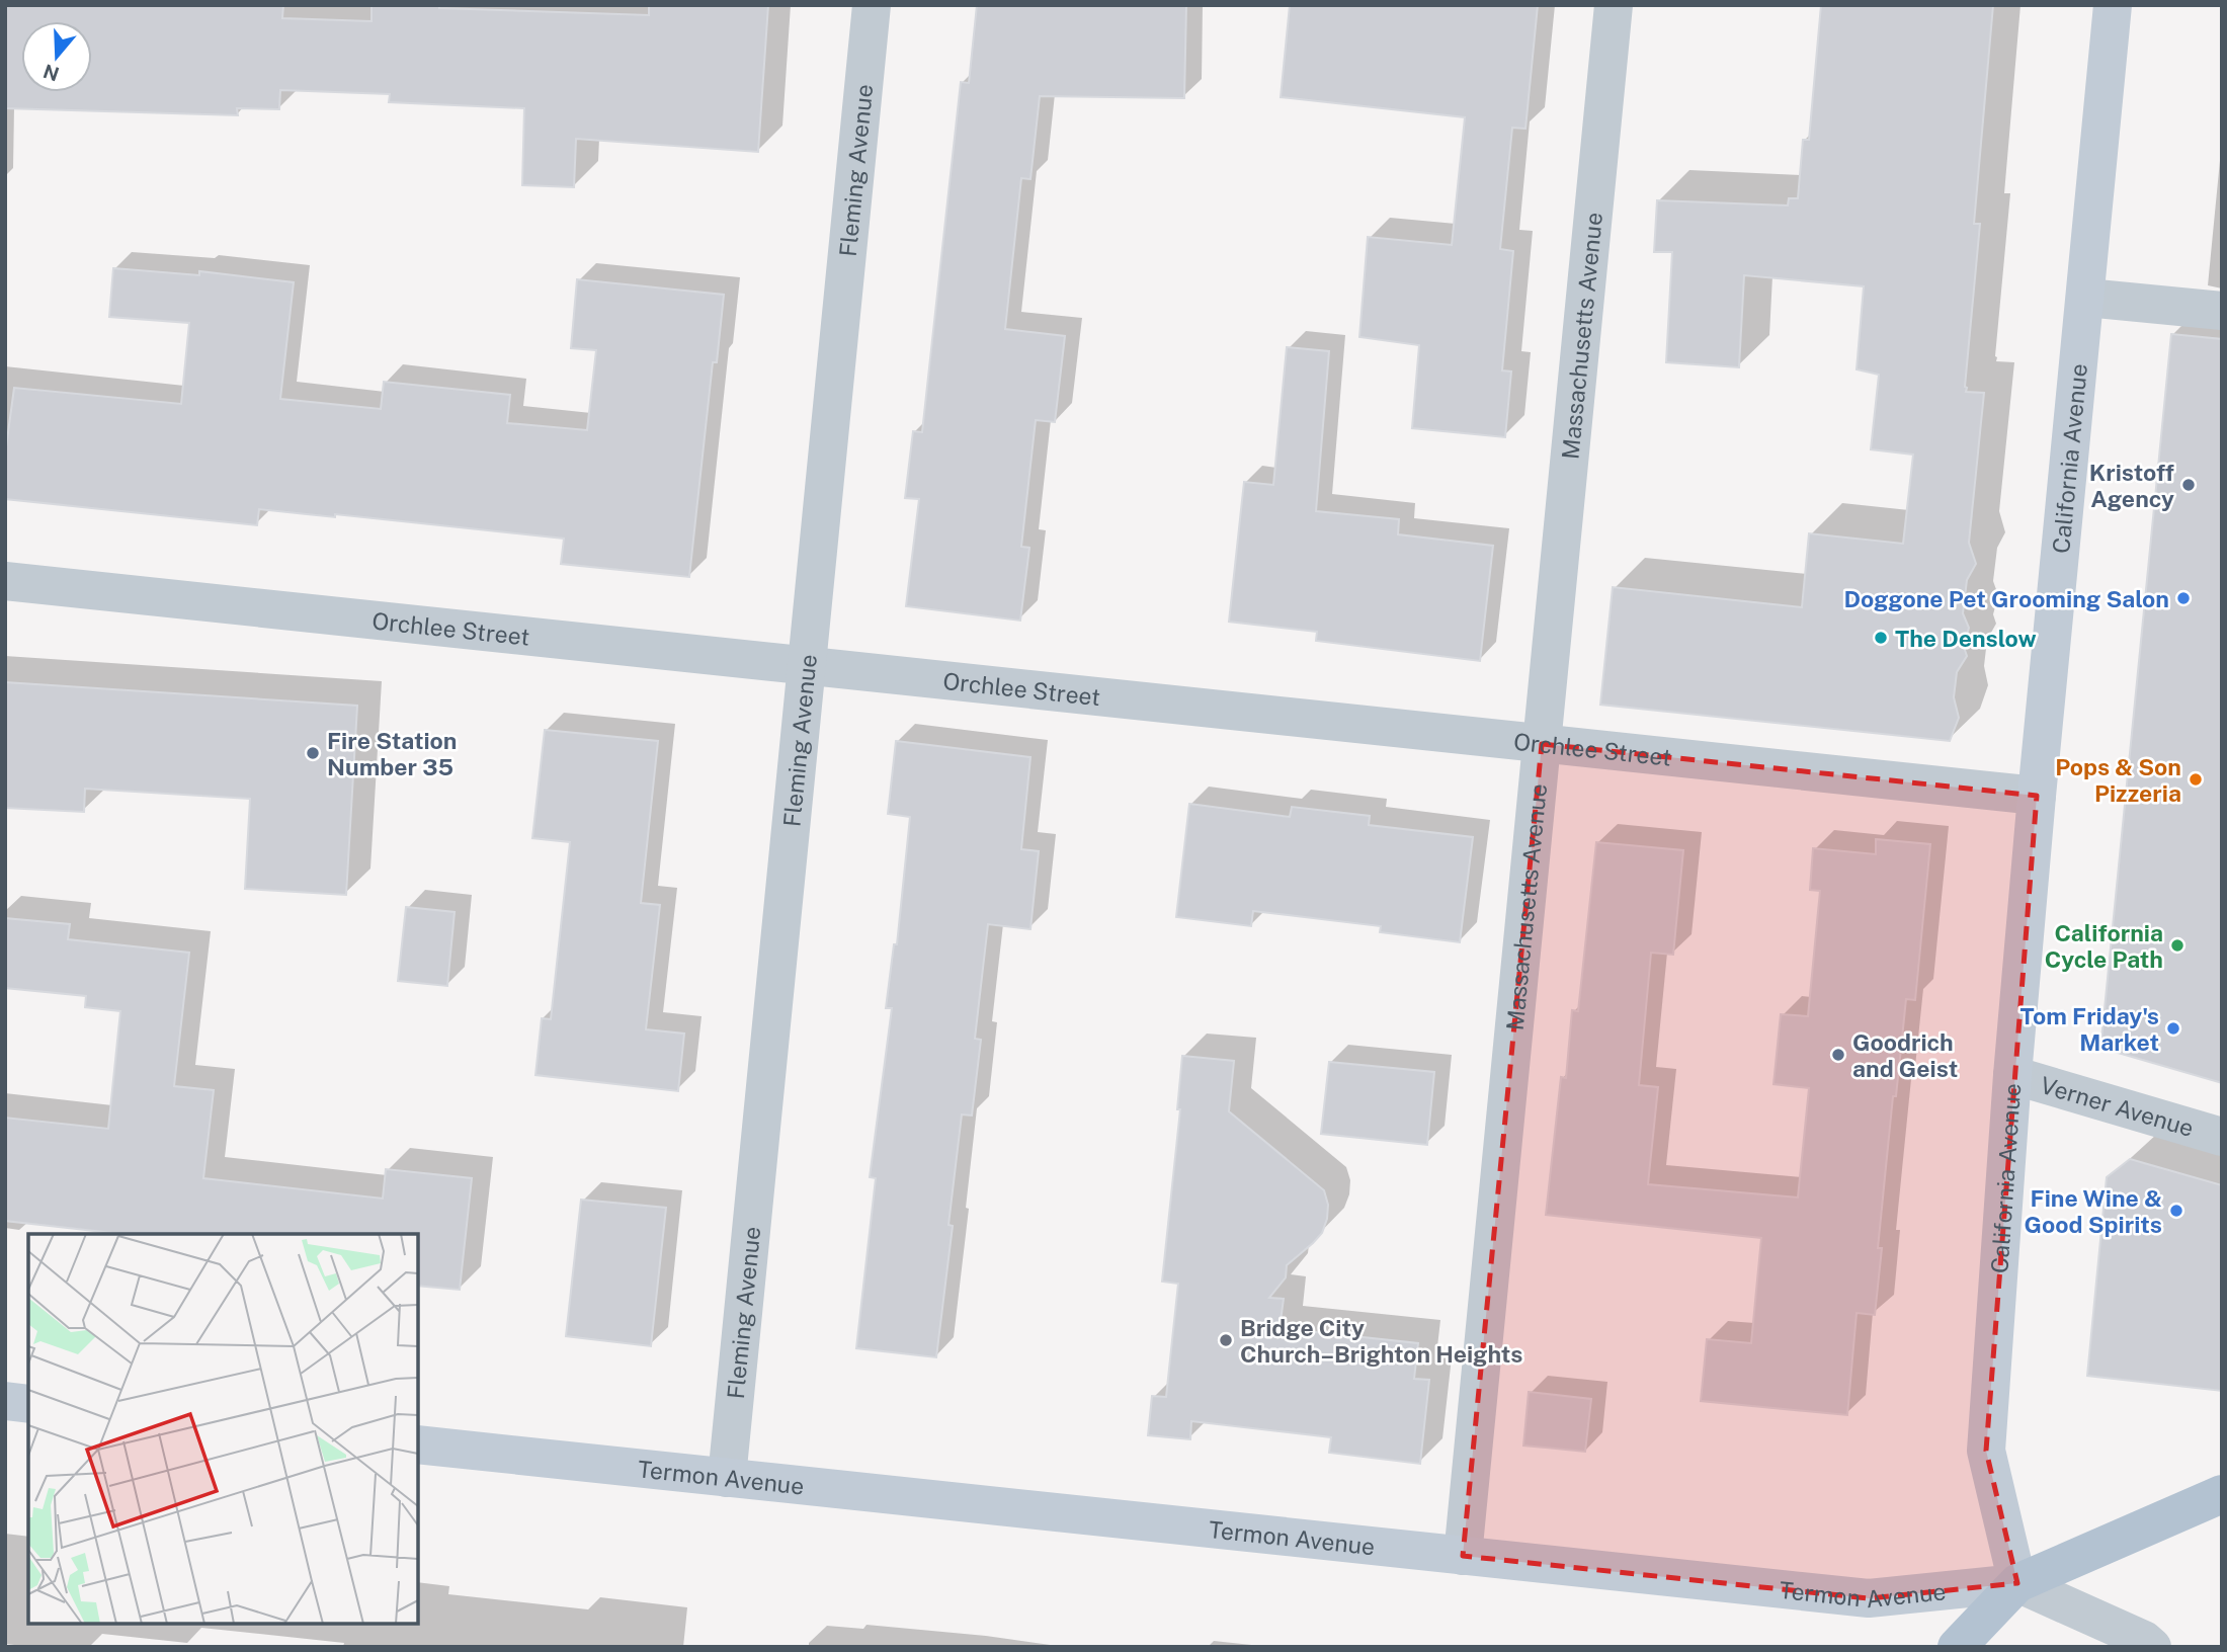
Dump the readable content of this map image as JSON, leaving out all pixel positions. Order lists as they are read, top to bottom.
{
  "streets": {
    "street": [
      "Fleming Avenue",
      "Massachusetts Avenue",
      "California Avenue",
      "Orchlee Street",
      "Verner Avenue",
      "Termon Avenue"
    ]
  },
  "crossings": [
    ["Fleming Avenue", "Orchlee Street"],
    ["Fleming Avenue", "Termon Avenue"],
    ["Massachusetts Avenue", "Orchlee Street"],
    ["Massachusetts Avenue", "Termon Avenue"],
    ["California Avenue", "Orchlee Street"],
    ["California Avenue", "Verner Avenue"],
    ["California Avenue", "Termon Avenue"]
  ],
  "places": [
    "Kristoff Agency",
    "Doggone Pet Grooming Salon",
    "The Denslow",
    "Fire Station Number 35",
    "Pops & Son Pizzeria",
    "California Cycle Path",
    "Tom Friday's Market",
    "Goodrich and Geist",
    "Fine Wine & Good Spirits",
    "Bridge City Church–Brighton Heights"
  ],
  "north": "bottom"
}
